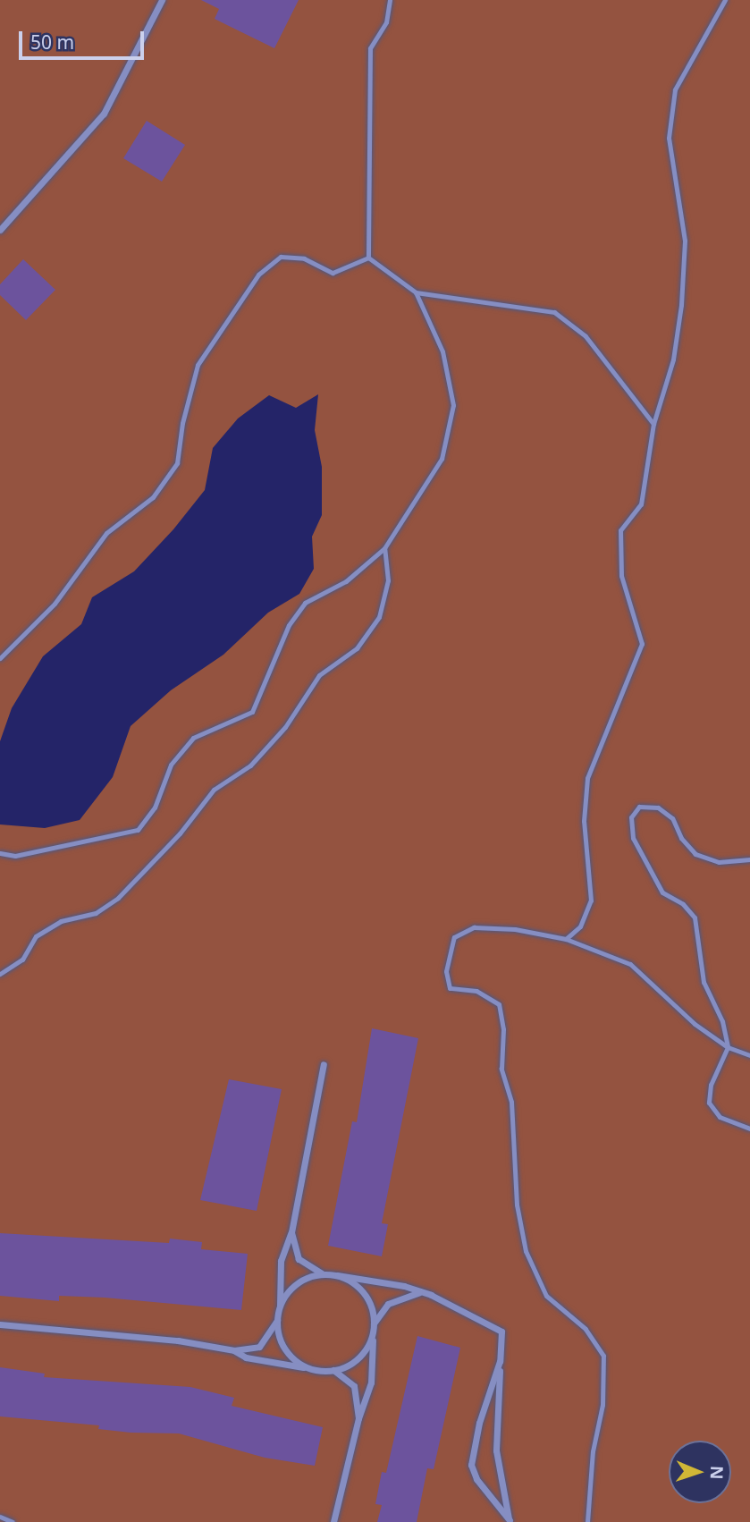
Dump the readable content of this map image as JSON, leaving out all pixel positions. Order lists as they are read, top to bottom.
{
  "scale_bar": "50 m",
  "north": "right"
}
